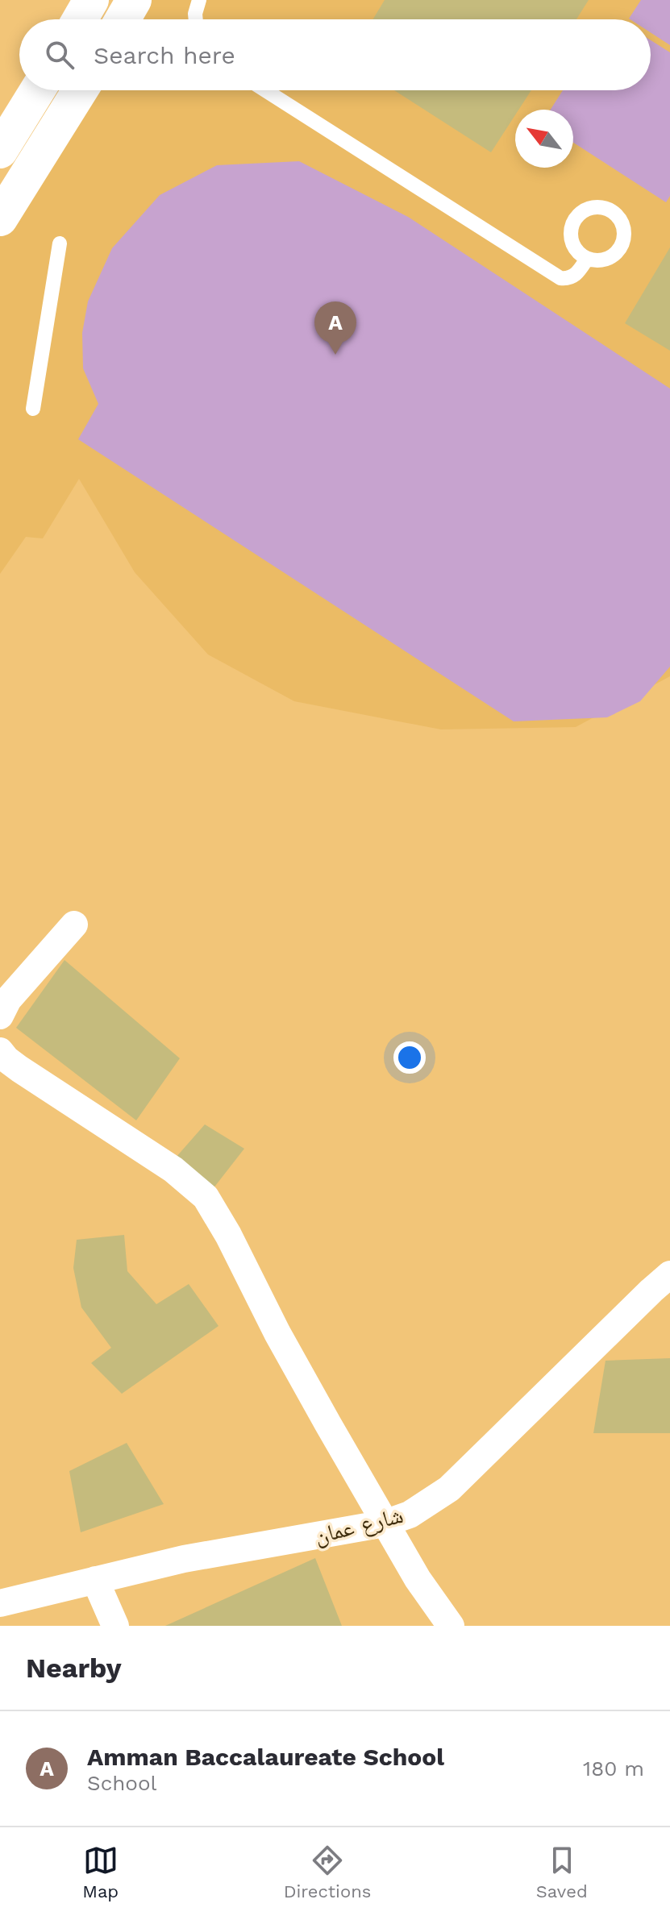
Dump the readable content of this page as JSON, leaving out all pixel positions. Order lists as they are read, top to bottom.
{
  "streets": {
    "street": ["شارع عمان"]
  },
  "north": "top left",
  "page": {
    "search": "Search here",
    "pins": "A",
    "heading": "Nearby",
    "list": [
      {
        "mark": "A",
        "name": "Amman Baccalaureate School",
        "note": "School",
        "value": "180 m"
      }
    ],
    "nav": ["Map", "Directions", "Saved"]
  }
}
